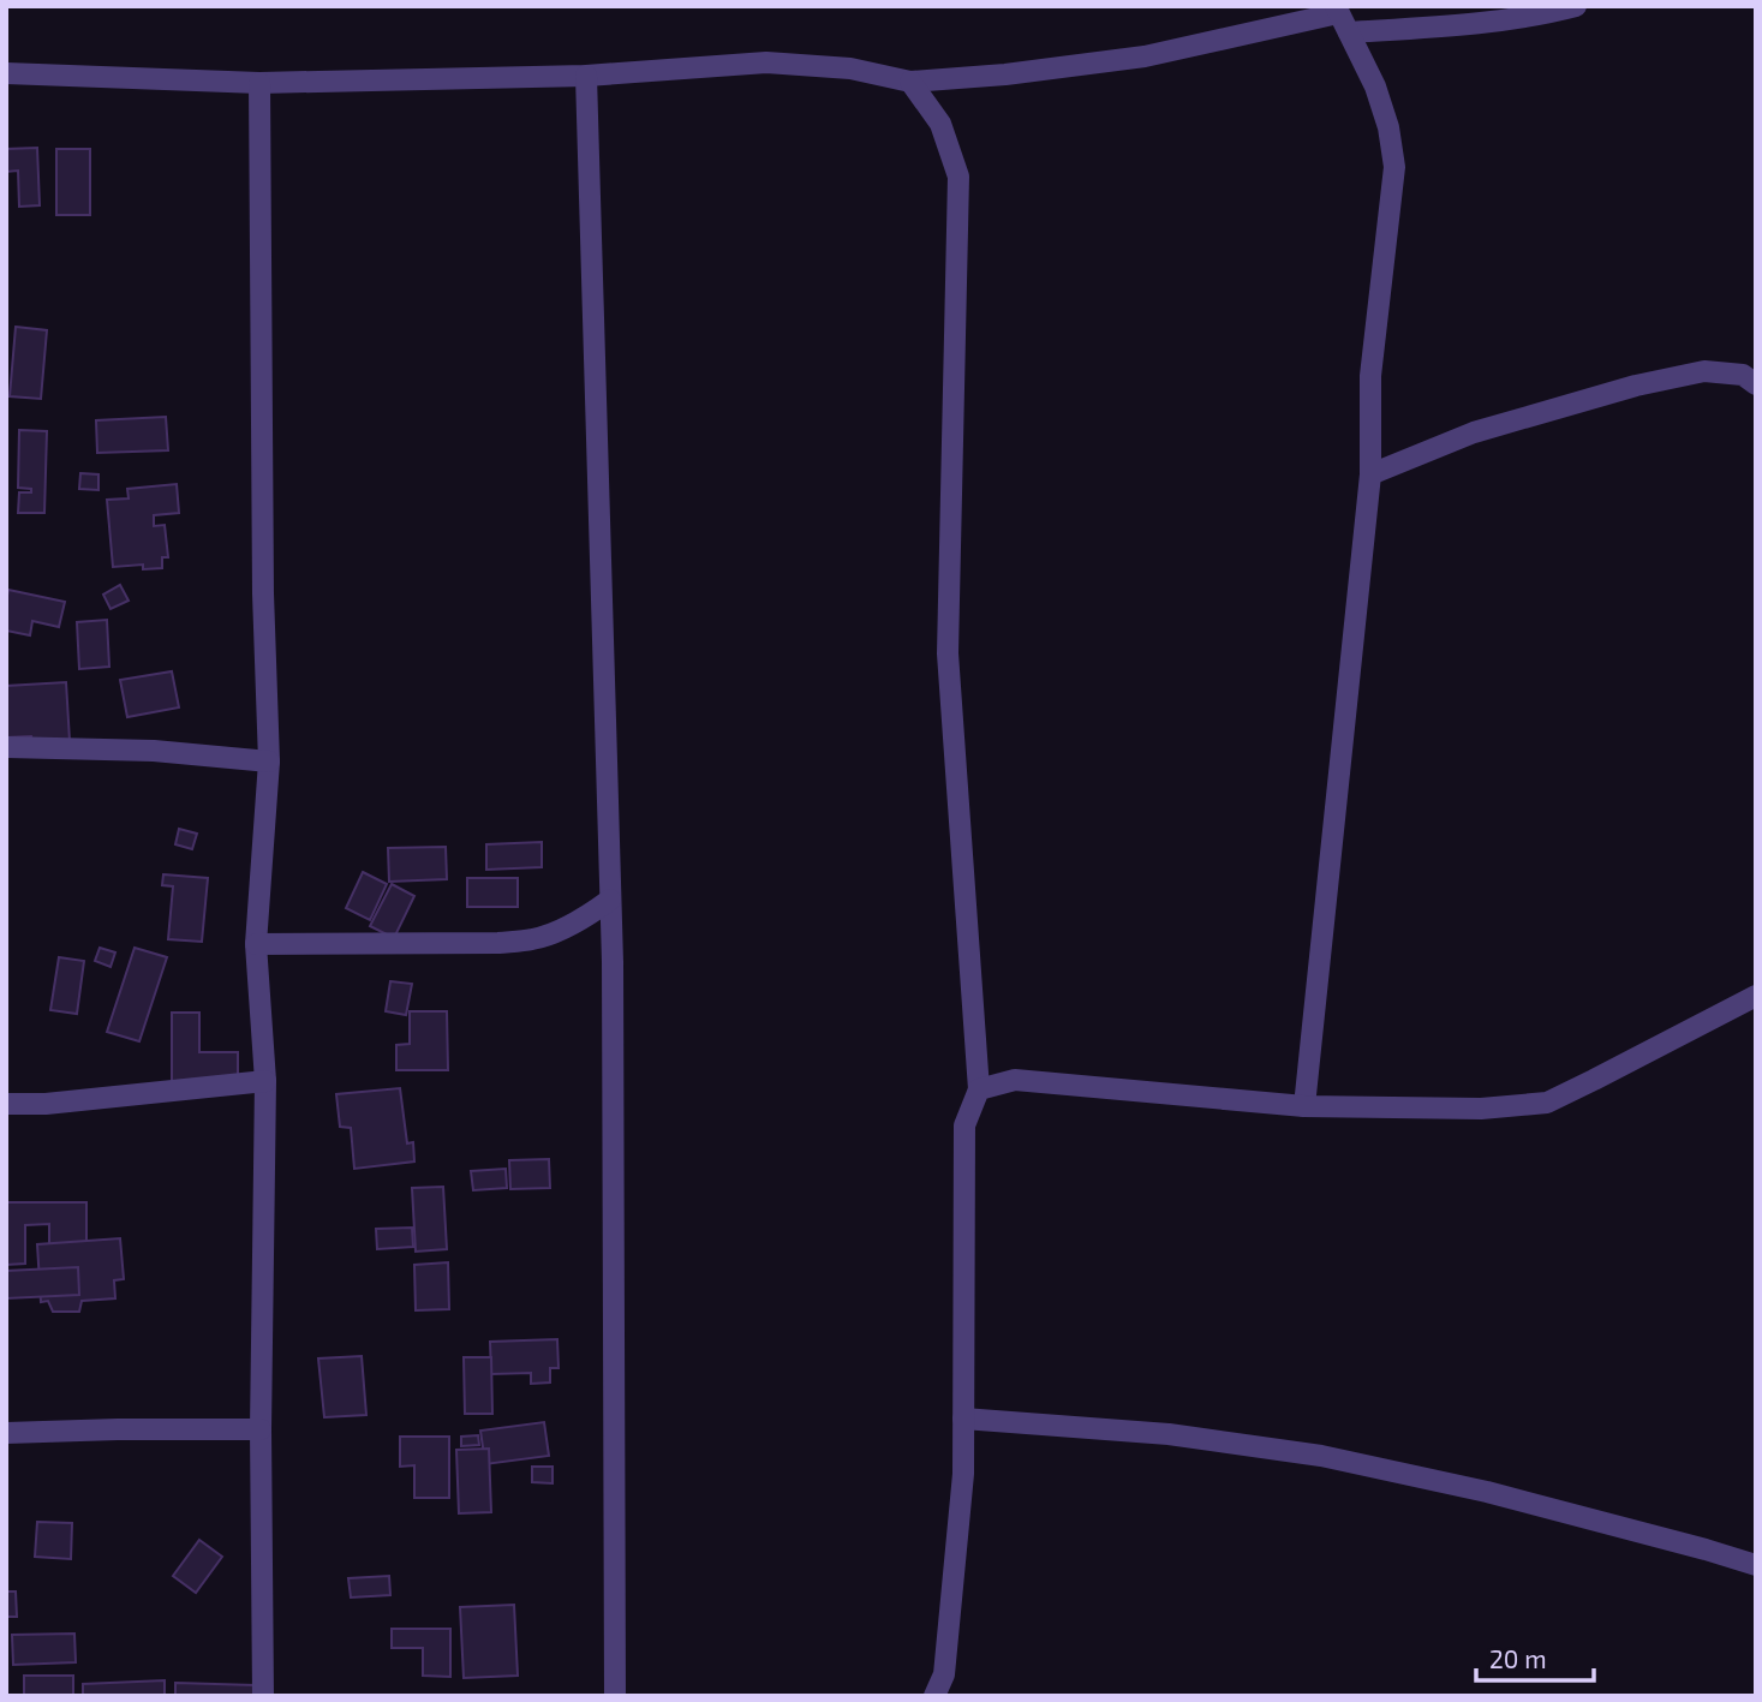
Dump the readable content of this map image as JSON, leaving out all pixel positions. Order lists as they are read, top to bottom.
{
  "scale_bar": "20 m"
}
